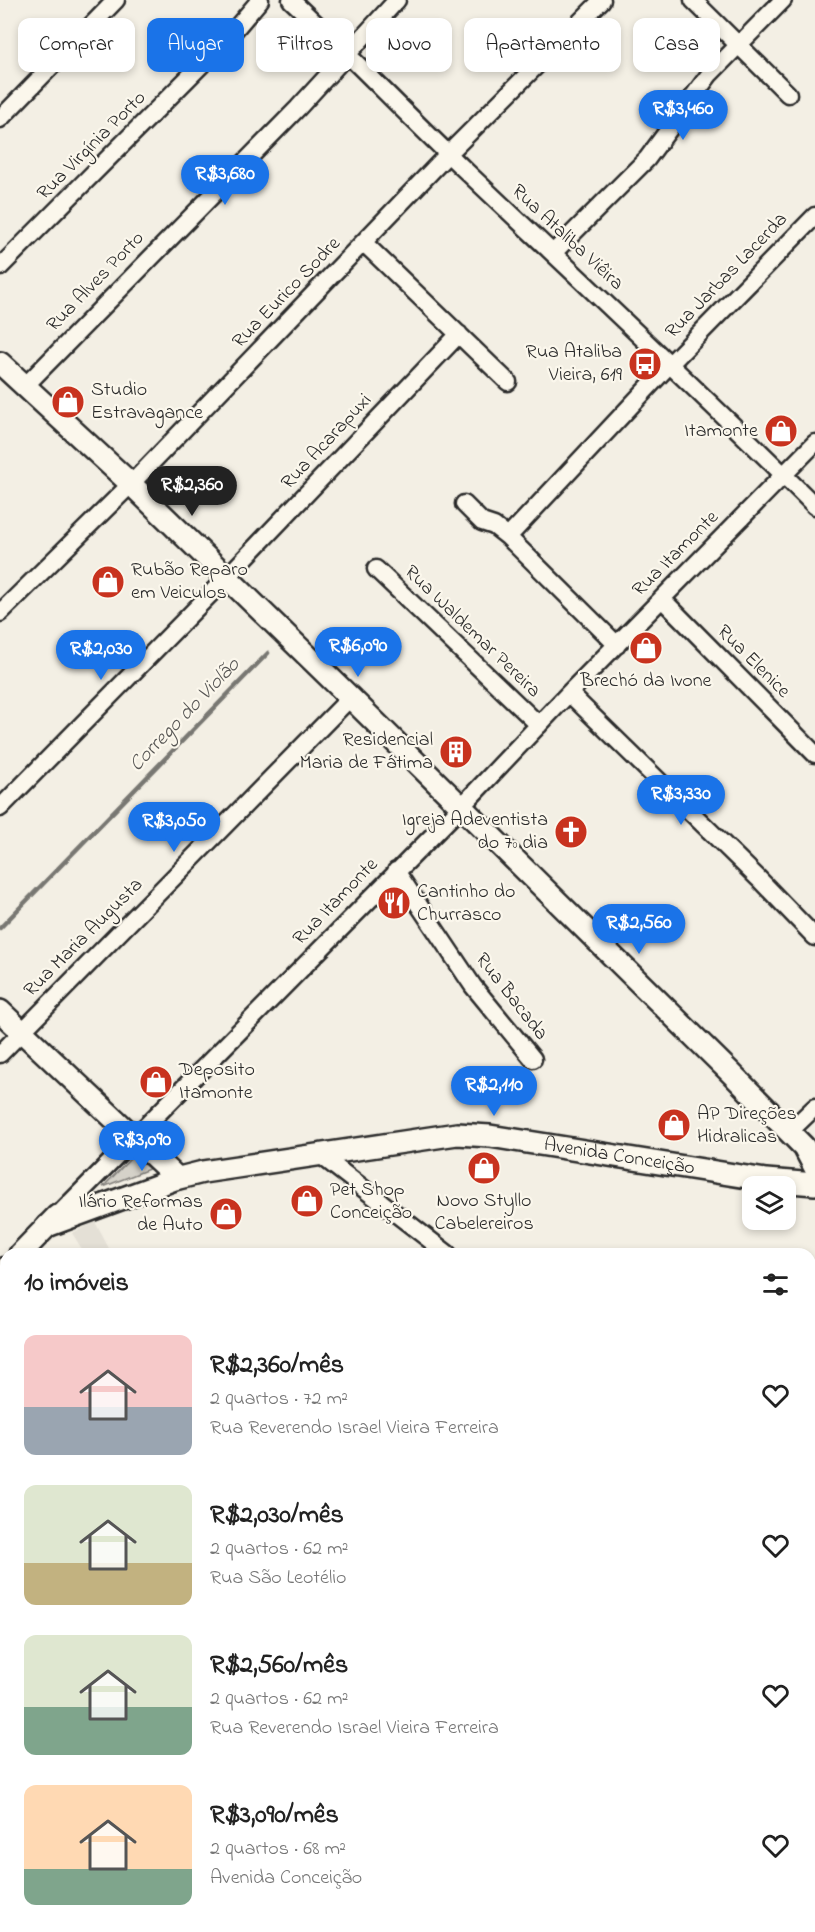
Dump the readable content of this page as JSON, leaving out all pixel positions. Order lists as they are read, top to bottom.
{
  "streets": {
    "main road": ["Avenida Conceição"],
    "street": [
      "Rua Virgínia Porto",
      "Rua Ataliba Viêira",
      "Rua Jarbas Lacerda",
      "Rua Alves Porto",
      "Rua Eurico Sodre",
      "Rua Acarapuxi",
      "Rua Itamonte",
      "Rua Waldemar Pereira",
      "Rua Elenice",
      "Rua Maria Augusta",
      "Rua Bacada"
    ]
  },
  "crossings": [
    ["Rua Ataliba Viêira", "Rua Jarbas Lacerda"],
    ["Rua Ataliba Viêira", "Rua Eurico Sodre"],
    ["Rua Ataliba Viêira", "Rua Itamonte"],
    ["Rua Itamonte", "Rua Waldemar Pereira"],
    ["Rua Itamonte", "Rua Elenice"],
    ["Rua Itamonte", "Rua Bacada"],
    ["Rua Itamonte", "Avenida Conceição"]
  ],
  "water": ["Corrego do Violão"],
  "places": {
    "bus stop": ["Rua Ataliba Vieira, 619"],
    "shop": [
      "Studio Estravagance",
      "Itamonte",
      "Rubão Reparo em Veiculos",
      "Brechó da Ivone",
      "Deposito Itamonte",
      "AP Direções Hidralicas",
      "Novo Styllo Cabelereiros",
      "Pet Shop Conceição",
      "Ilário Reformas de Auto"
    ],
    "building": ["Residencial Maria de Fátima"],
    "church": ["Igreja Adeventista do 7º dia"],
    "restaurant": ["Cantinho do Churrasco"]
  },
  "page": {
    "chip": [
      "Comprar",
      "Alugar",
      "Filtros",
      "Novo",
      "Apartamento",
      "Casa"
    ],
    "price": [
      "R$3,460",
      "R$3,680",
      "R$2,360",
      "R$6,090",
      "R$2,030",
      "R$3,330",
      "R$3,050",
      "R$2,560",
      "R$2,110",
      "R$3,090"
    ],
    "heading": "10 imóveis",
    "list": [
      {
        "name": "R$2,360/mês",
        "note": "2 quartos · 72 m² · Rua Reverendo Israel Vieira Ferreira"
      },
      {
        "name": "R$2,030/mês",
        "note": "2 quartos · 62 m² · Rua São Leotélio"
      },
      {
        "name": "R$2,560/mês",
        "note": "2 quartos · 62 m² · Rua Reverendo Israel Vieira Ferreira"
      },
      {
        "name": "R$3,090/mês",
        "note": "2 quartos · 68 m² · Avenida Conceição"
      }
    ]
  }
}
